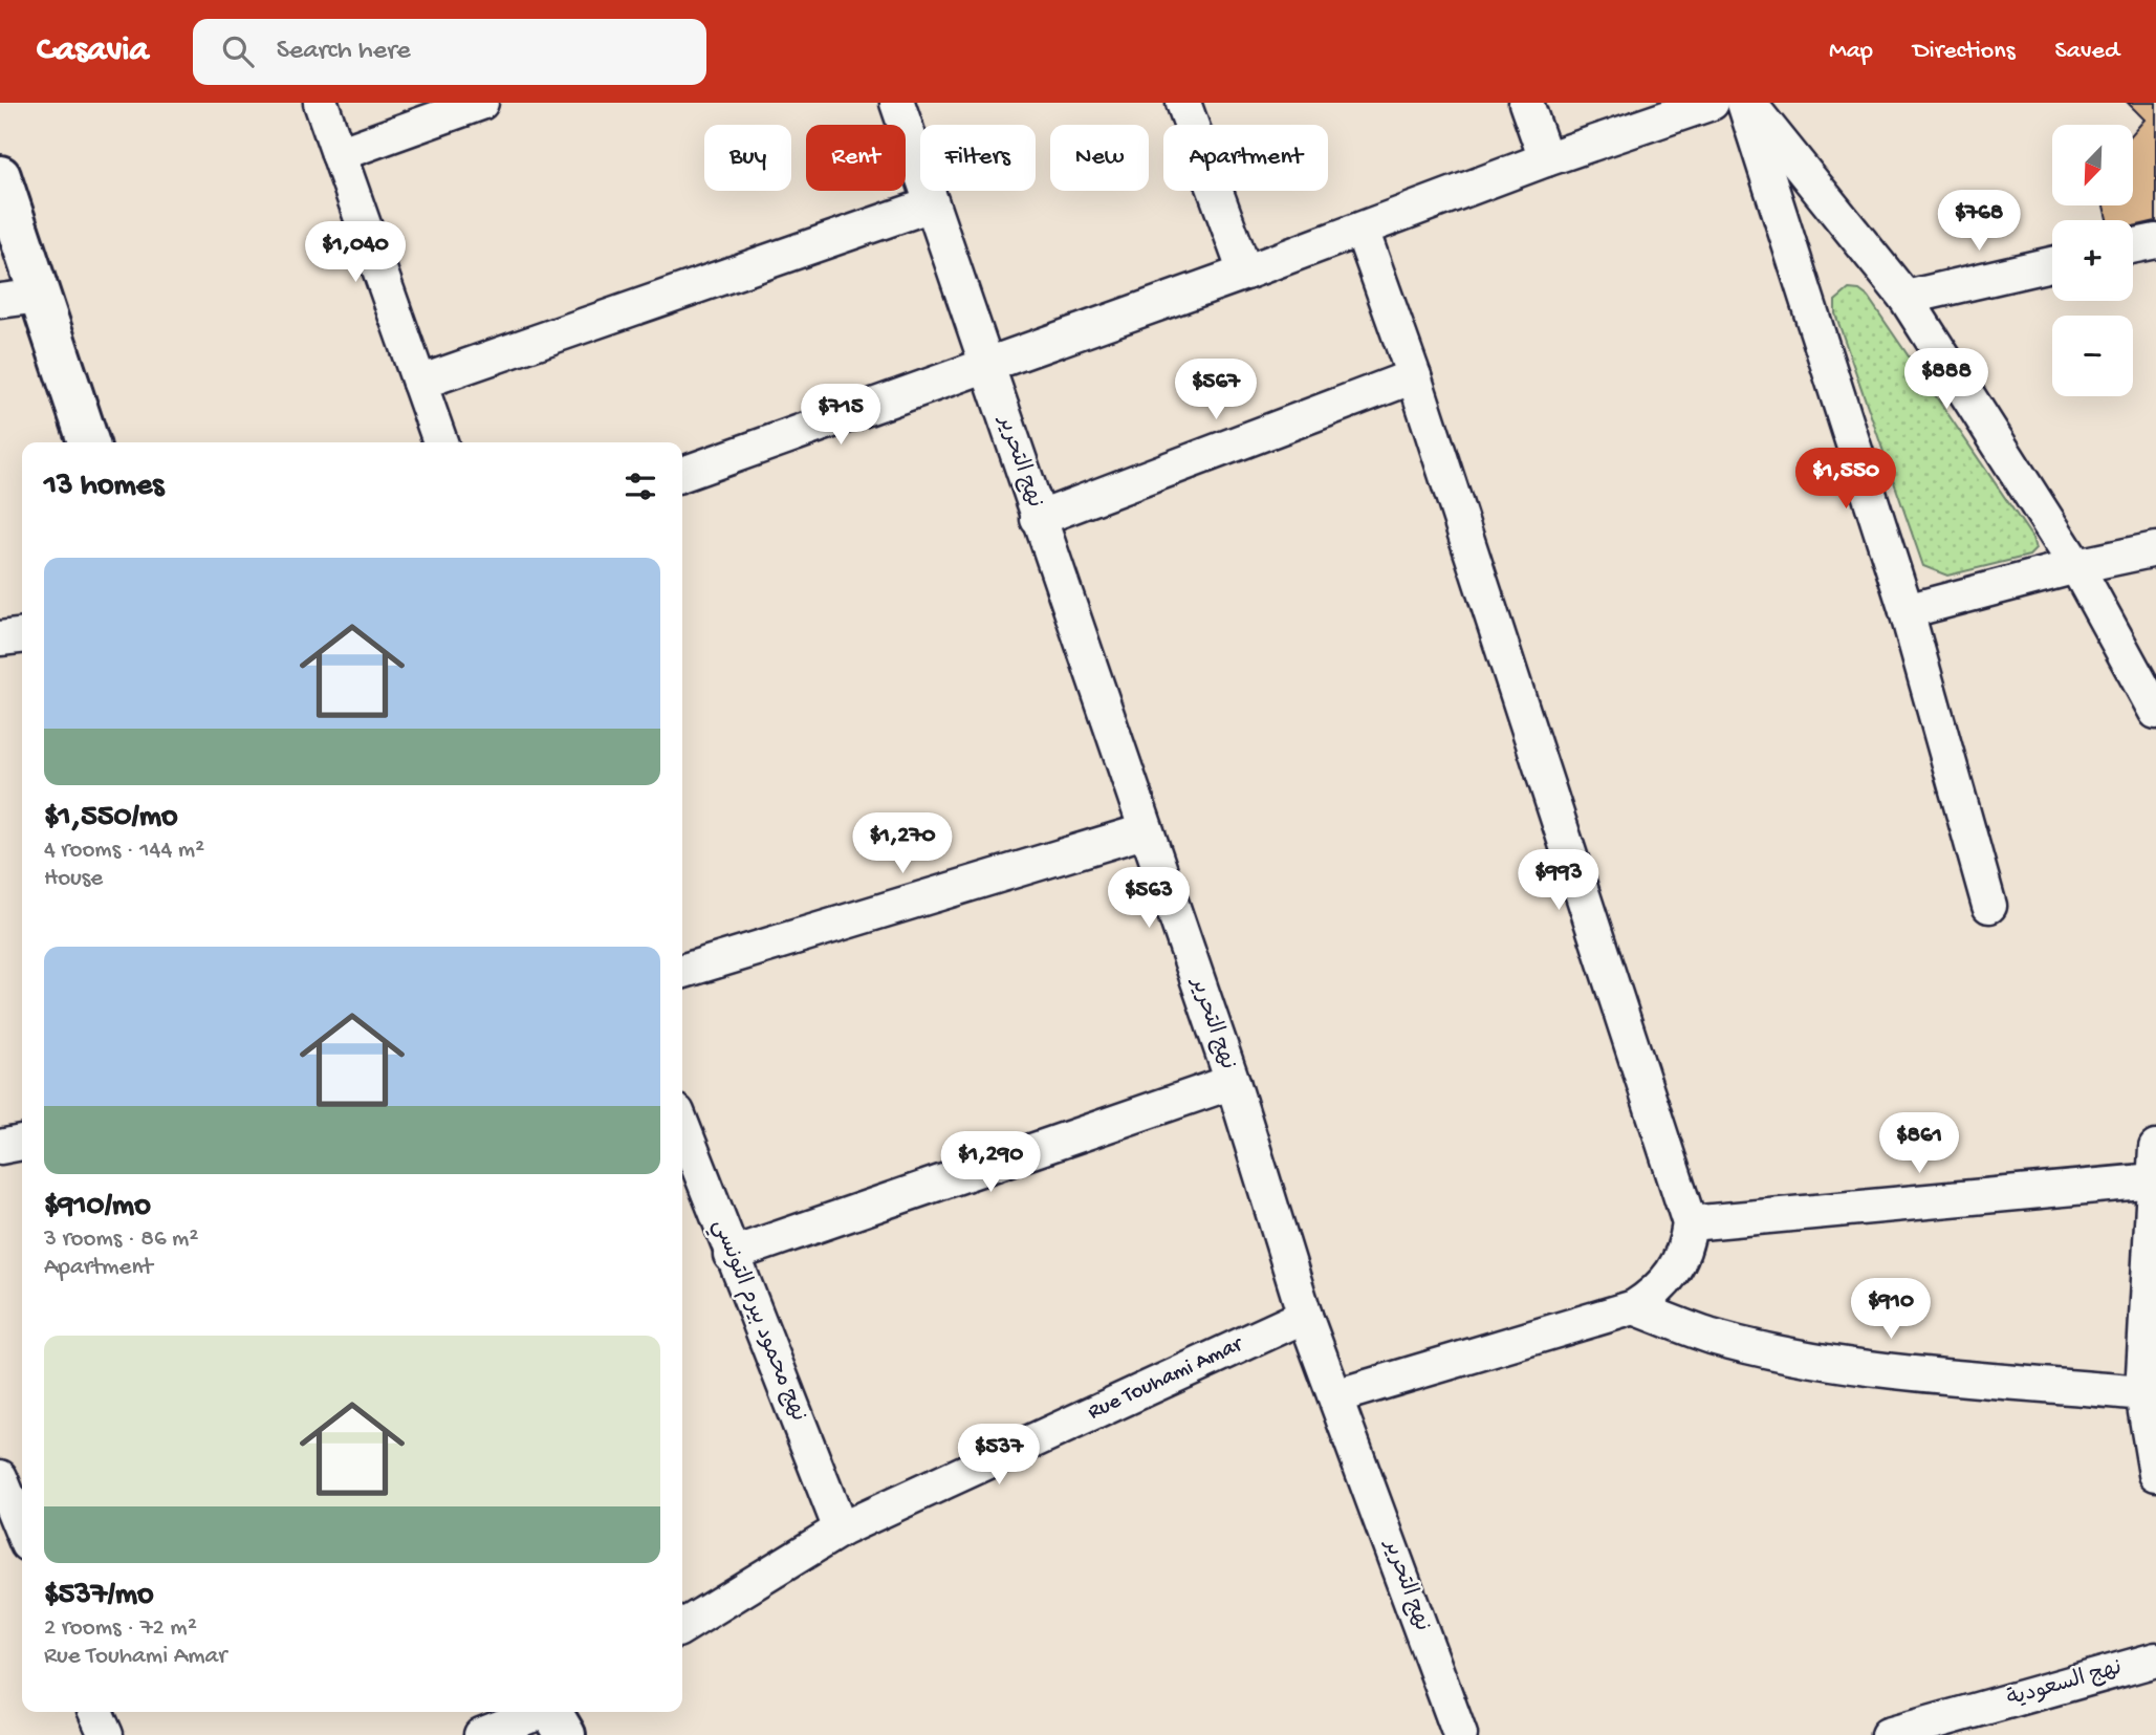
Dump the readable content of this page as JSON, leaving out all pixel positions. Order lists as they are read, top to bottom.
{
  "streets": {
    "street": [
      "نهج التحرير",
      "نهج محمود بيرم التونسي",
      "Rue Touhami Amar",
      "نهج السعودية"
    ]
  },
  "crossings": [
    ["نهج التحرير", "Rue Touhami Amar"],
    ["نهج محمود بيرم التونسي", "Rue Touhami Amar"]
  ],
  "north": "bottom left",
  "page": {
    "header": "Casavia",
    "search": "Search here",
    "nav": ["Map", "Directions", "Saved"],
    "map_buttons": ["+", "−"],
    "chip": [
      "Buy",
      "Rent",
      "Filters",
      "New",
      "Apartment"
    ],
    "price": [
      "$768",
      "$1,040",
      "$888",
      "$567",
      "$715",
      "$1,550",
      "$1,270",
      "$993",
      "$563",
      "$861",
      "$1,290",
      "$910",
      "$537"
    ],
    "heading": "13 homes",
    "list": [
      {
        "name": "$1,550/mo",
        "note": "4 rooms · 144 m² · House"
      },
      {
        "name": "$910/mo",
        "note": "3 rooms · 86 m² · Apartment"
      },
      {
        "name": "$537/mo",
        "note": "2 rooms · 72 m² · Rue Touhami Amar"
      }
    ]
  }
}
